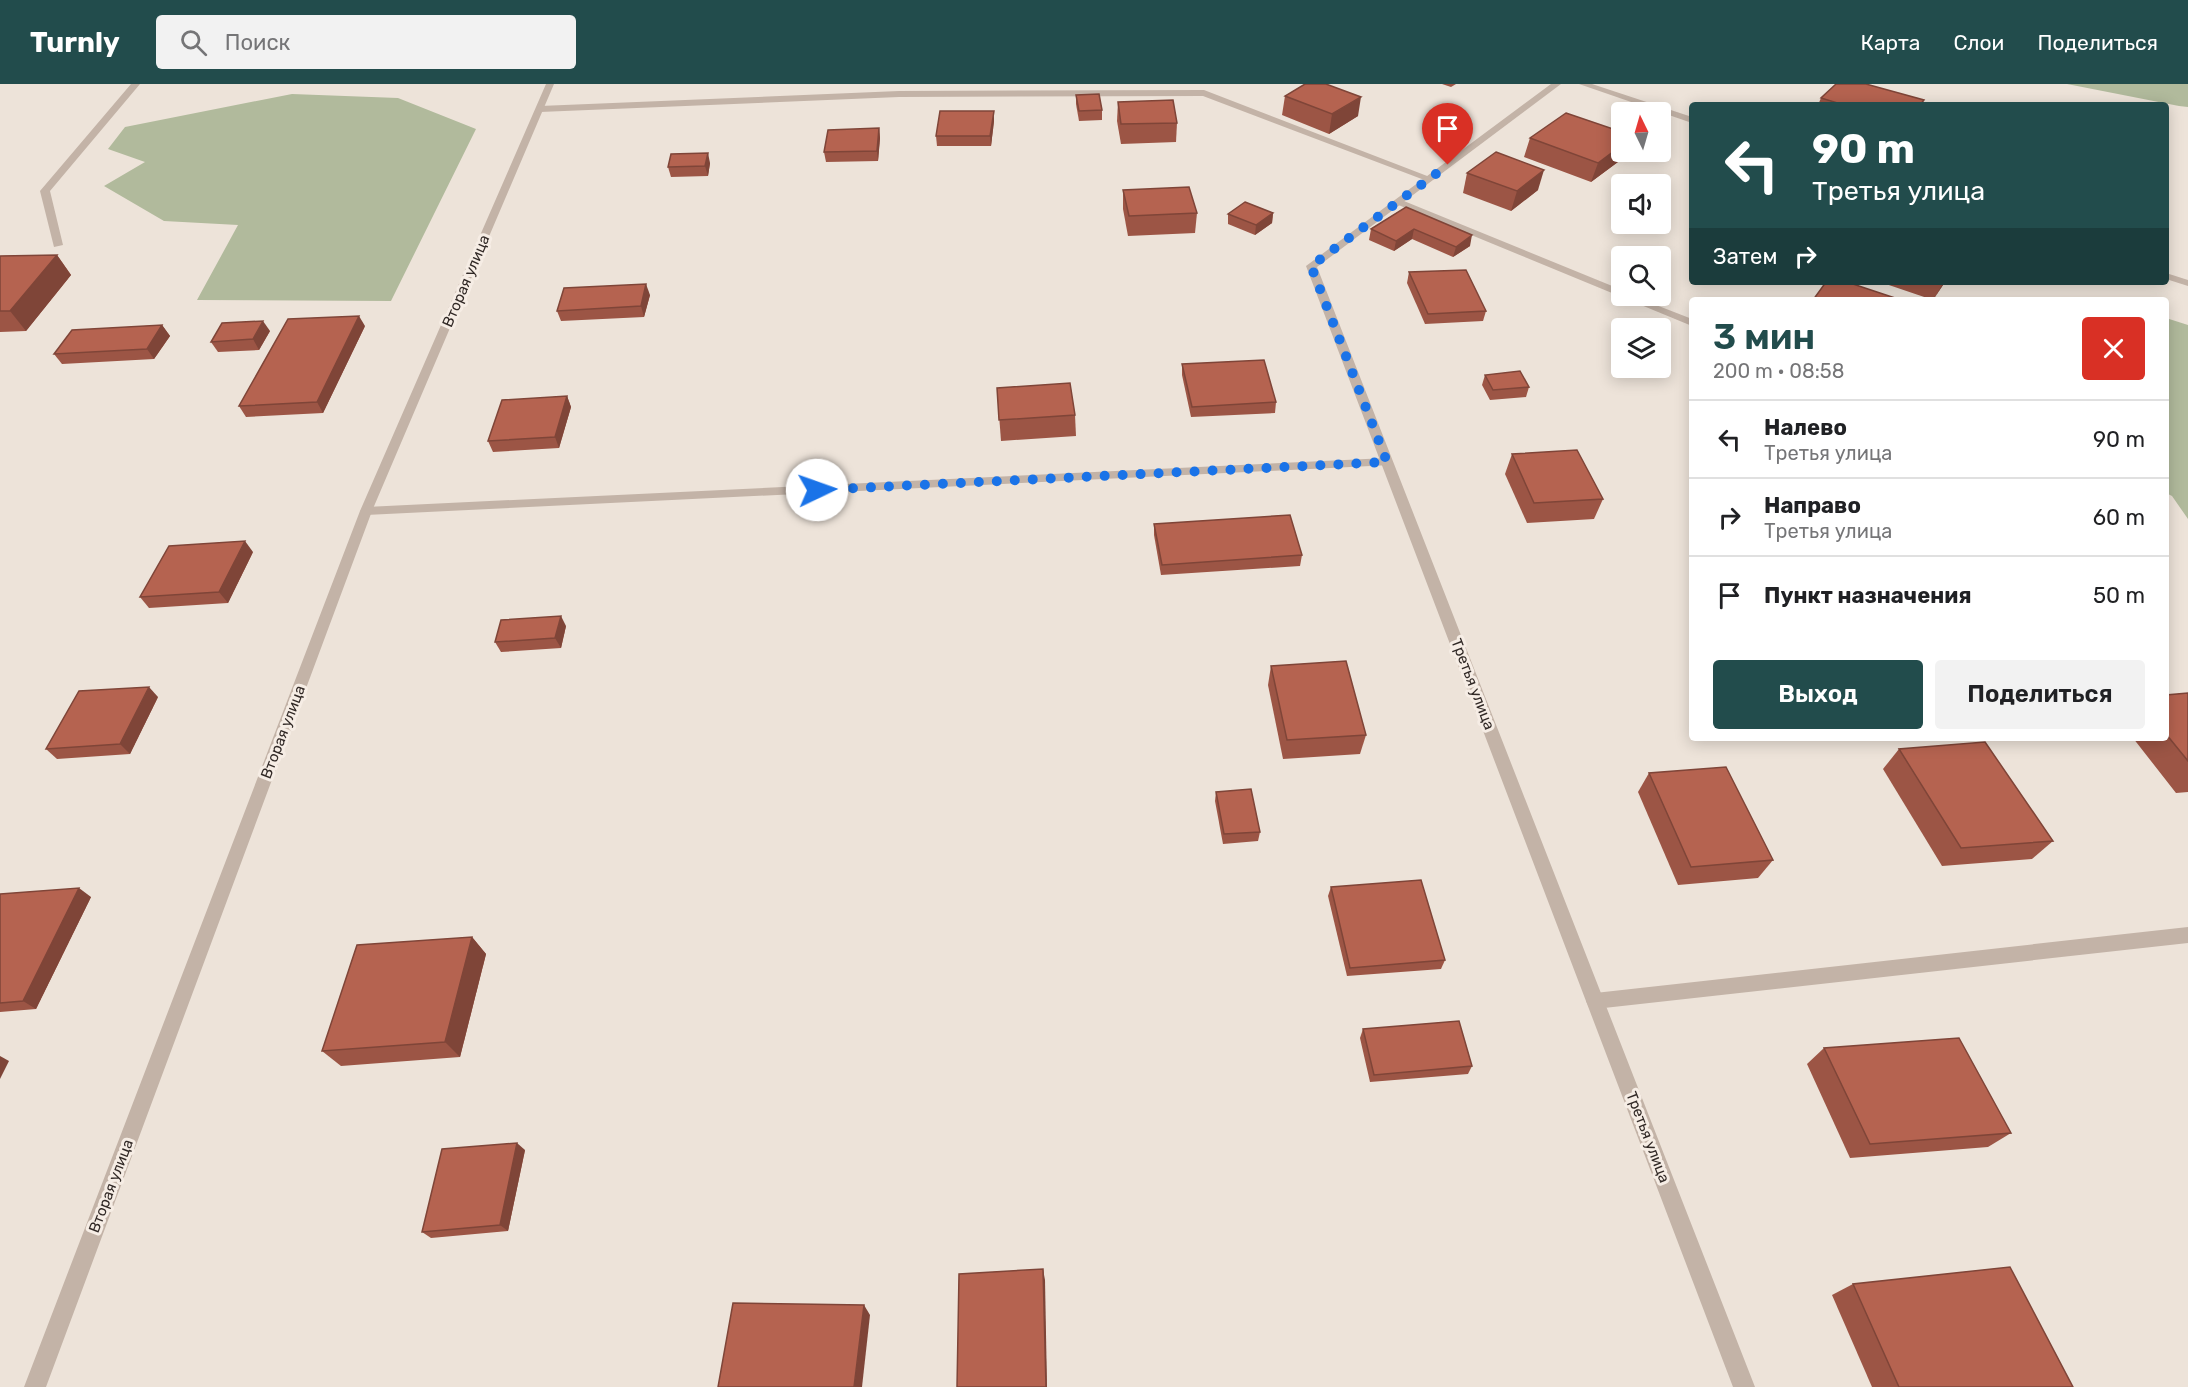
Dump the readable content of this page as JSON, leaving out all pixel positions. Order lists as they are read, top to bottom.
{
  "streets": {
    "street": ["Вторая улица", "Третья улица"]
  },
  "north": "top",
  "page": {
    "header": "Turnly",
    "search": "Поиск",
    "nav": ["Карта", "Слои", "Поделиться"],
    "turn": ["90 m", "Третья улица"],
    "then": "Затем",
    "heading": ["3 мин", "200 m · 08:58"],
    "list": [
      {
        "name": "Налево",
        "note": "Третья улица",
        "value": "90 m"
      },
      {
        "name": "Направо",
        "note": "Третья улица",
        "value": "60 m"
      },
      {
        "name": "Пункт назначения",
        "value": "50 m"
      }
    ],
    "buttons": ["Выход", "Поделиться"]
  }
}
